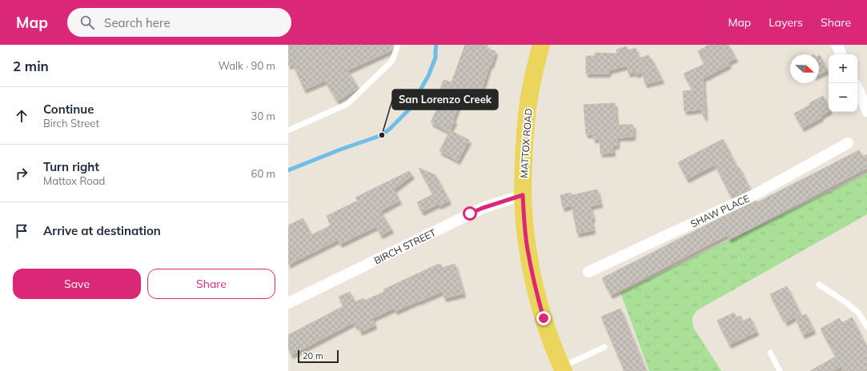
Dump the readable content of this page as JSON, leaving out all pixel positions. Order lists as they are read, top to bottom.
{
  "streets": {
    "main road": ["MATTOX ROAD"],
    "street": ["SHAW PLACE", "BIRCH STREET"]
  },
  "crossings": [
    ["MATTOX ROAD", "BIRCH STREET"]
  ],
  "places": ["San Lorenzo Creek"],
  "scale_bar": "20 m",
  "north": "right",
  "page": {
    "header": "Map",
    "search": "Search here",
    "nav": ["Map", "Layers", "Share"],
    "heading": ["2 min", "Walk · 90 m"],
    "map_buttons": ["+", "−"],
    "list": [
      ["Continue", "Birch Street", "30 m"],
      ["Turn right", "Mattox Road", "60 m"],
      "Arrive at destination"
    ],
    "buttons": ["Save", "Share"],
    "scale": "20 m"
  }
}
